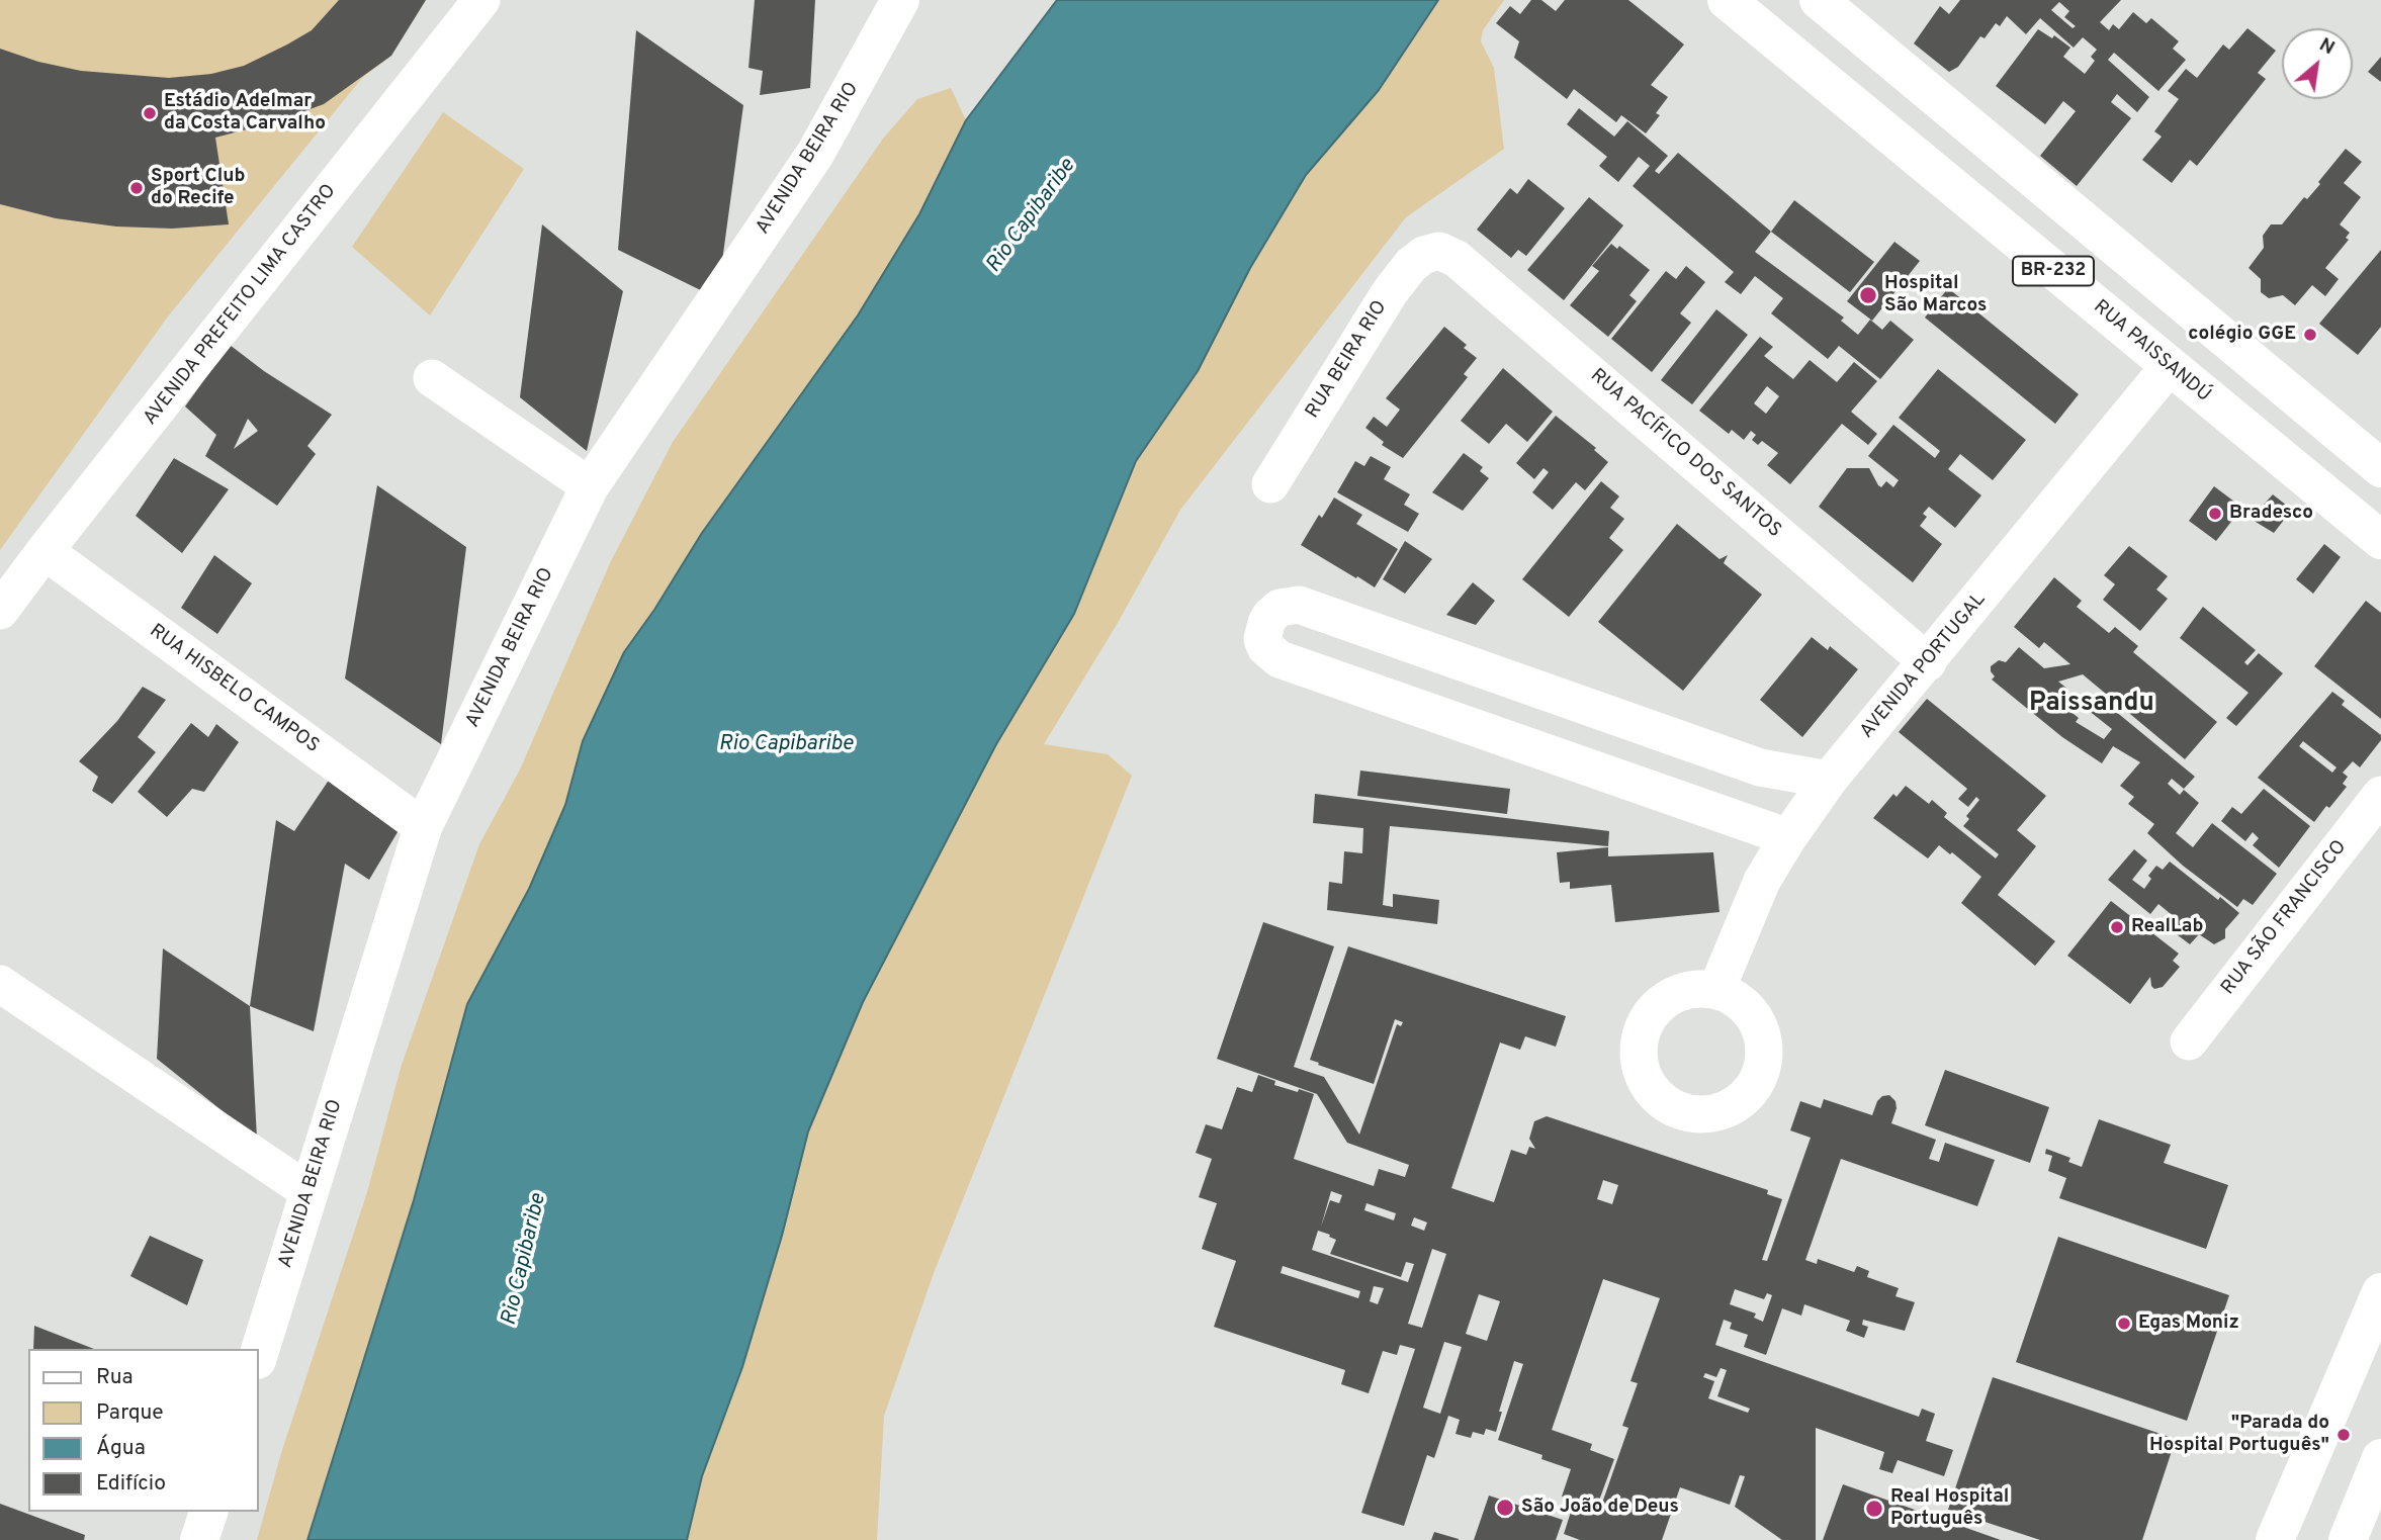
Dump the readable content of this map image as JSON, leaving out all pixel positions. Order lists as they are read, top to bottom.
{
  "streets": {
    "main road": ["AVENIDA BEIRA RIO", "BR-232", "RUA PAISSANDÚ"],
    "street": [
      "AVENIDA PREFEITO LIMA CASTRO",
      "RUA BEIRA RIO",
      "RUA PACÍFICO DOS SANTOS",
      "AVENIDA PORTUGAL",
      "RUA HISBELO CAMPOS",
      "RUA SÃO FRANCISCO"
    ]
  },
  "crossings": [
    ["AVENIDA BEIRA RIO", "RUA HISBELO CAMPOS"],
    ["AVENIDA PREFEITO LIMA CASTRO", "RUA HISBELO CAMPOS"],
    ["RUA PAISSANDÚ", "AVENIDA PORTUGAL"],
    ["RUA BEIRA RIO", "RUA PACÍFICO DOS SANTOS"],
    ["RUA PACÍFICO DOS SANTOS", "AVENIDA PORTUGAL"]
  ],
  "districts": ["Paissandu"],
  "water": ["Rio Capibaribe"],
  "places": [
    "Estádio Adelmar da Costa Carvalho",
    "Sport Club do Recife",
    "Hospital São Marcos",
    "colégio GGE",
    "Bradesco",
    "RealLab",
    "Egas Moniz",
    "\"Parada do Hospital Português\"",
    "São João de Deus",
    "Real Hospital Português"
  ],
  "legend": [
    "Rua",
    "Parque",
    "Água",
    "Edifício"
  ],
  "north": "top right"
}
